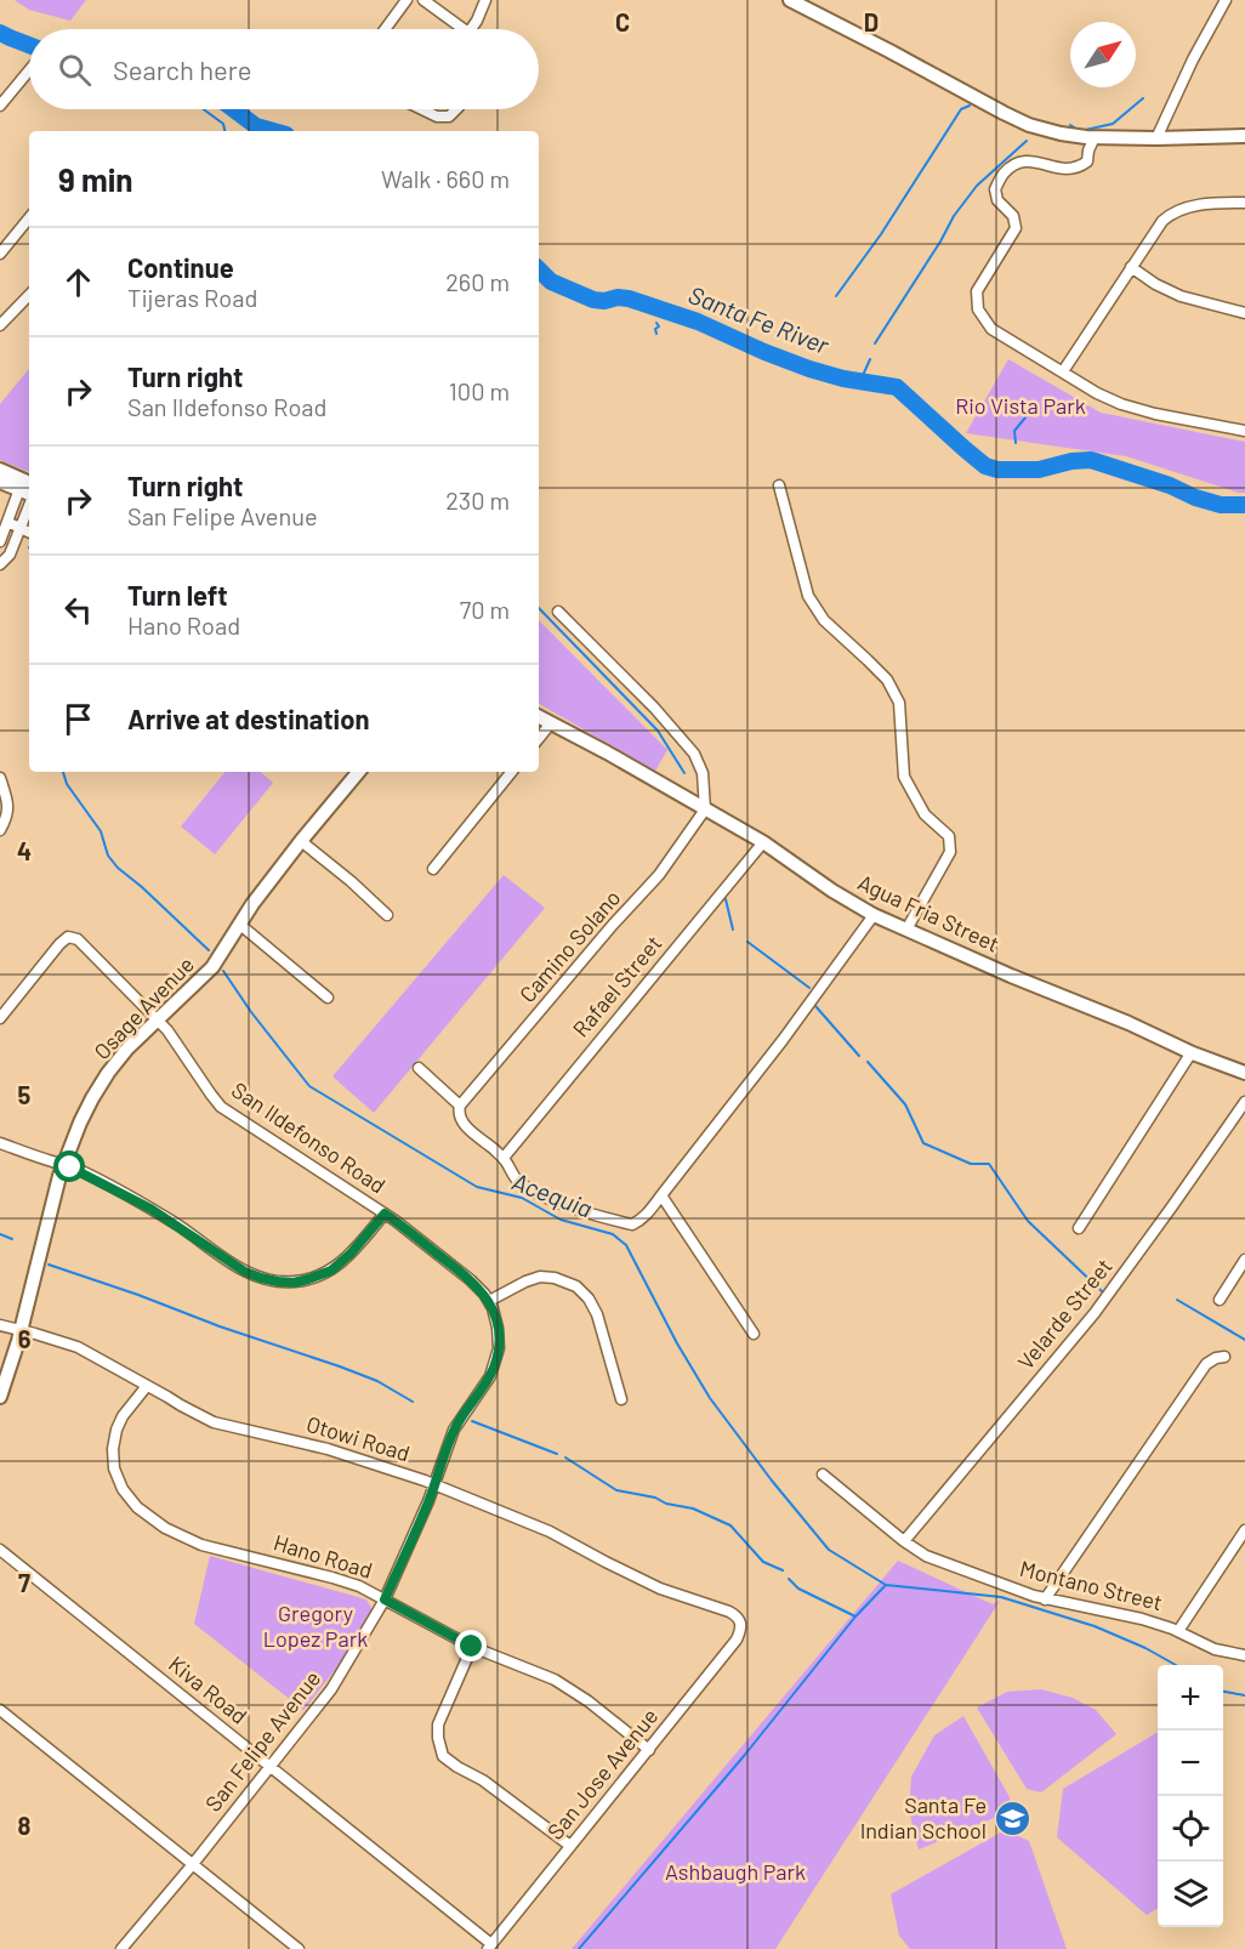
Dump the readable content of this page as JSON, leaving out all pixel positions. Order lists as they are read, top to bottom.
{
  "streets": {
    "street": [
      "Agua Fria Street",
      "Camino Solano",
      "Rafael Street",
      "Osage Avenue",
      "San Ildefonso Road",
      "Velarde Street",
      "Otowi Road",
      "Hano Road",
      "Montano Street",
      "Kiva Road",
      "San Felipe Avenue",
      "San Jose Avenue"
    ]
  },
  "crossings": [
    ["Agua Fria Street", "Camino Solano"],
    ["Agua Fria Street", "Rafael Street"],
    ["Osage Avenue", "San Ildefonso Road"],
    ["Osage Avenue", "Otowi Road"],
    ["San Ildefonso Road", "San Felipe Avenue"],
    ["Velarde Street", "Montano Street"],
    ["Otowi Road", "Hano Road"],
    ["Otowi Road", "San Felipe Avenue"],
    ["Otowi Road", "San Jose Avenue"],
    ["Hano Road", "San Felipe Avenue"],
    ["Hano Road", "San Jose Avenue"],
    ["Kiva Road", "San Felipe Avenue"],
    ["Kiva Road", "San Jose Avenue"]
  ],
  "water": ["Santa Fe River", "Acequia"],
  "parks": ["Rio Vista Park", "Gregory Lopez Park", "Ashbaugh Park"],
  "places": {
    "school or university": ["Santa Fe Indian School"]
  },
  "north": "top right",
  "page": {
    "search": "Search here",
    "heading": ["9 min", "Walk · 660 m"],
    "list": [
      ["Continue", "Tijeras Road", "260 m"],
      ["Turn right", "San Ildefonso Road", "100 m"],
      ["Turn right", "San Felipe Avenue", "230 m"],
      ["Turn left", "Hano Road", "70 m"],
      "Arrive at destination"
    ],
    "map_buttons": ["+", "−"]
  },
  "grid": {
    "columns": ["C", "D"],
    "rows": [
      "4",
      "5",
      "6",
      "7",
      "8"
    ]
  }
}
